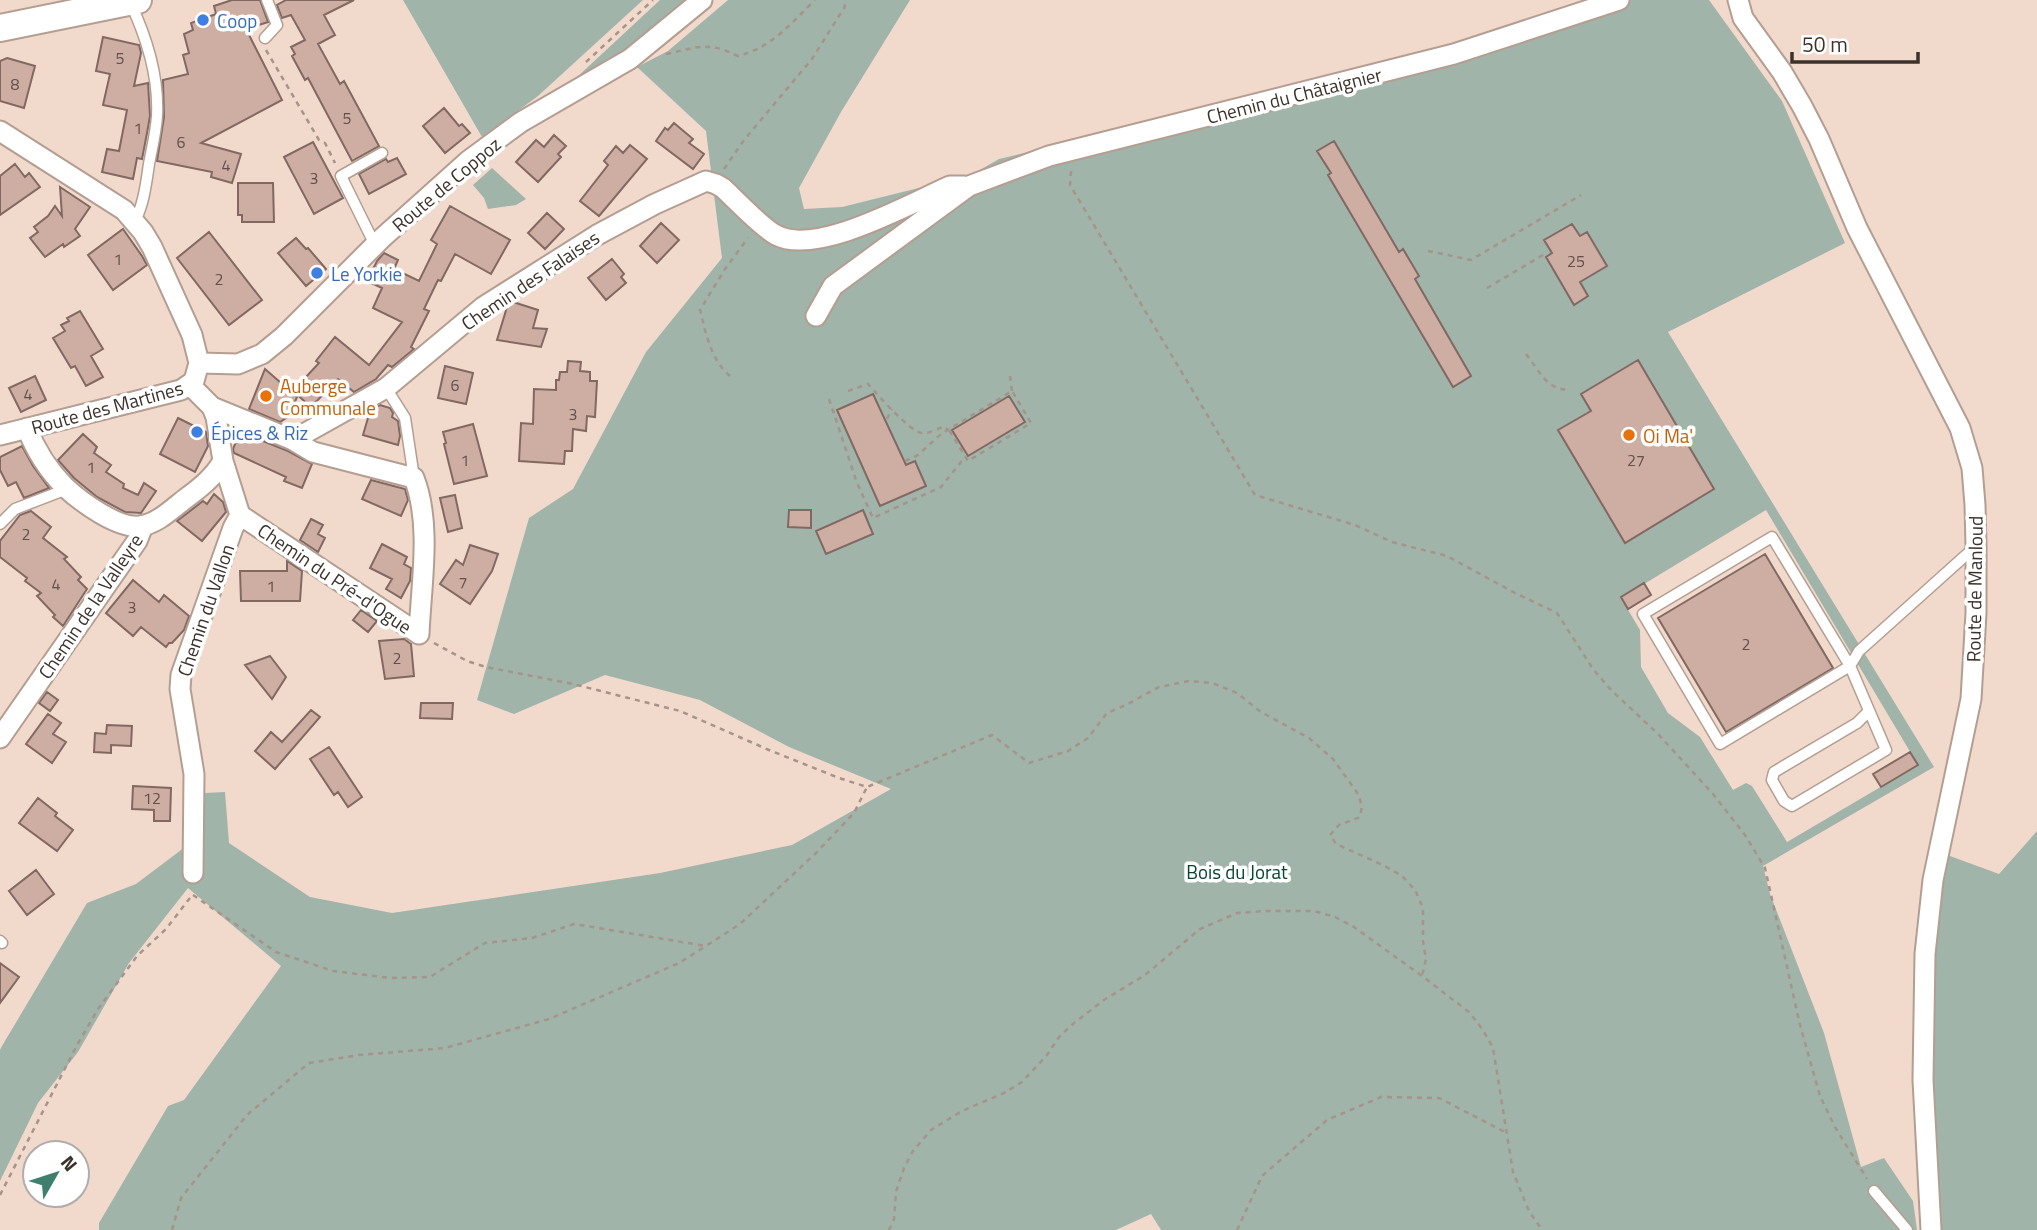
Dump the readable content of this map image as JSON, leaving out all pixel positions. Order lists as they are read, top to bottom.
{
  "streets": {
    "street": [
      "Chemin du Châtaignier",
      "Route de Coppoz",
      "Chemin des Falaises",
      "Route des Martines",
      "Chemin du Pré-d'Ogue",
      "Route de Manloud",
      "Chemin de la Valleyre",
      "Chemin du Vallon"
    ]
  },
  "crossings": [
    ["Chemin du Châtaignier", "Chemin des Falaises"],
    ["Route de Coppoz", "Route des Martines"],
    ["Chemin du Pré-d'Ogue", "Chemin de la Valleyre"],
    ["Chemin du Pré-d'Ogue", "Chemin du Vallon"]
  ],
  "parks": ["Bois du Jorat"],
  "places": [
    "Coop",
    "Le Yorkie",
    "Auberge Communale",
    "Épices & Riz",
    "Oi Ma'"
  ],
  "house_numbers": [
    "5",
    "8",
    "5",
    "1",
    "6",
    "4",
    "3",
    "1",
    "25",
    "2",
    "6",
    "4",
    "3",
    "1",
    "27",
    "1",
    "2",
    "7",
    "4",
    "1",
    "3",
    "2",
    "2",
    "12"
  ],
  "scale_bar": "50 m",
  "north": "top right"
}
